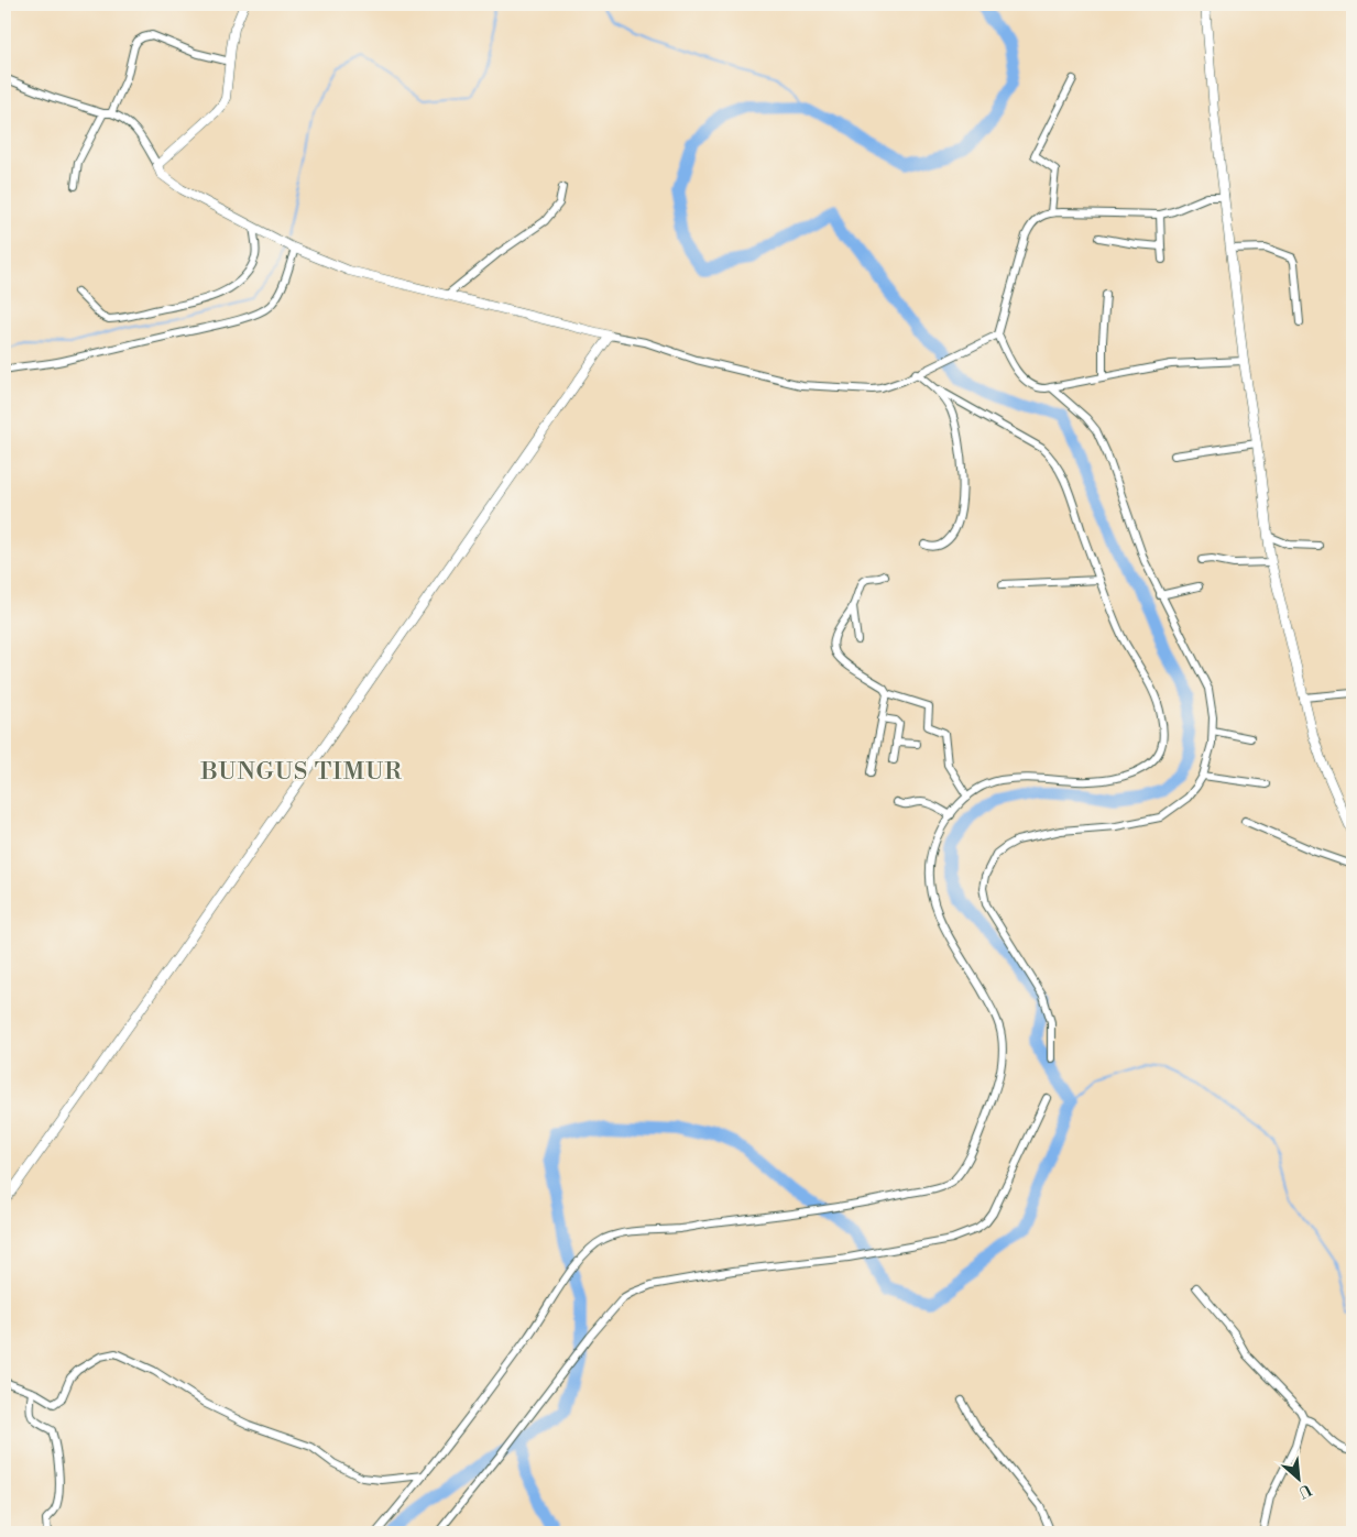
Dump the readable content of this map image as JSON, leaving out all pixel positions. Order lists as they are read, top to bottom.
{
  "districts": ["BUNGUS TIMUR"],
  "north": "bottom right"
}
